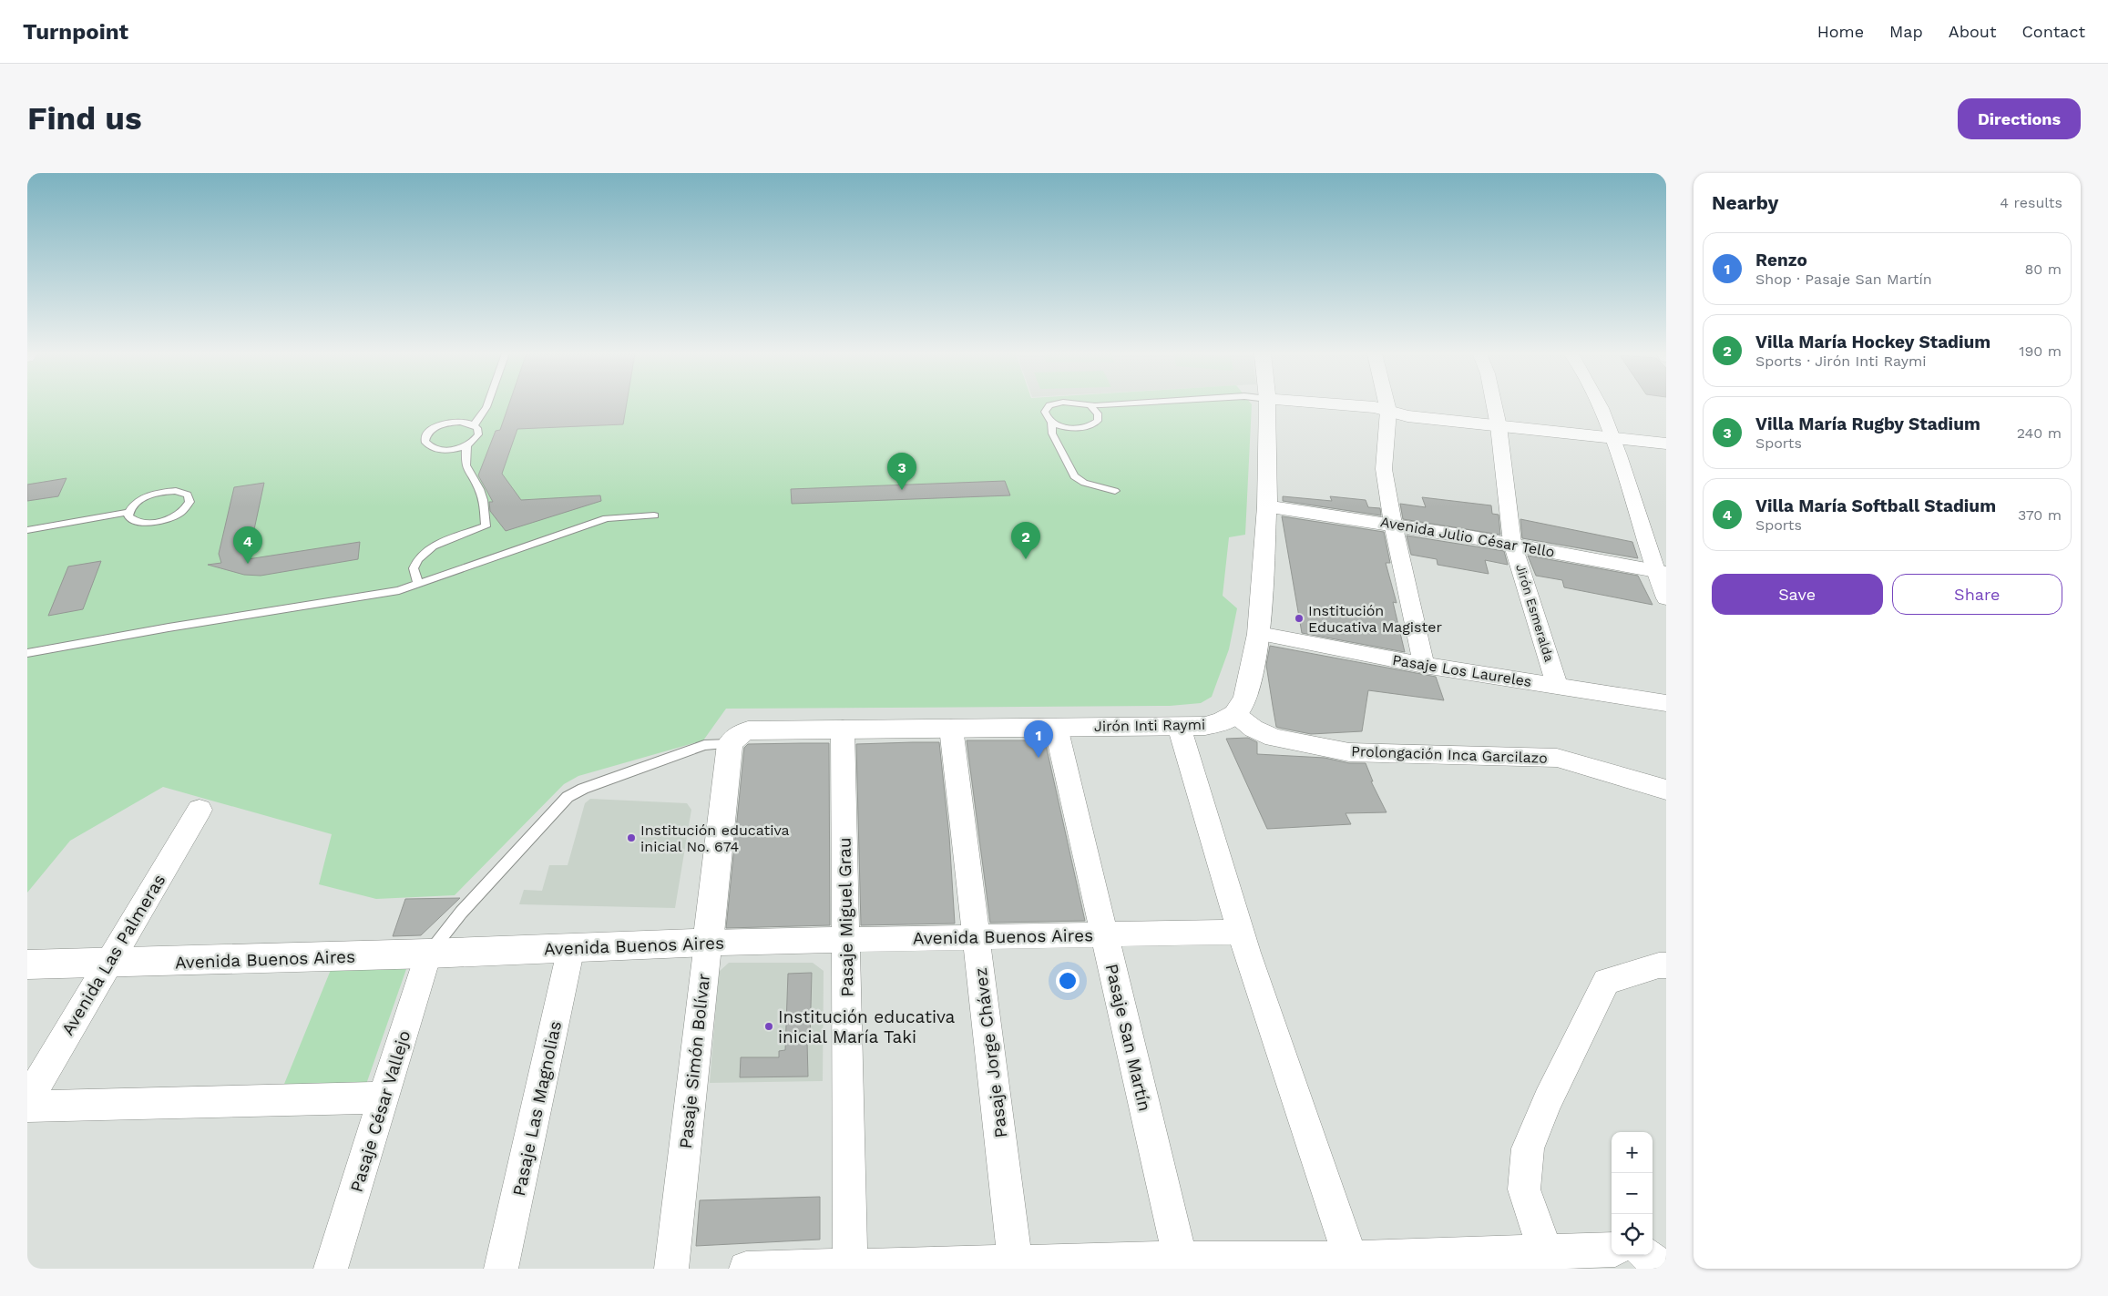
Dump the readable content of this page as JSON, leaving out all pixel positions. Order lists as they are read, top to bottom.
{
  "streets": {
    "street": [
      "Avenida Julio César Tello",
      "Jirón Esmeralda",
      "Pasaje Los Laureles",
      "Jirón Inti Raymi",
      "Prolongación Inca Garcilazo",
      "Pasaje Miguel Grau",
      "Avenida Buenos Aires",
      "Avenida Las Palmeras",
      "Pasaje San Martín",
      "Pasaje Jorge Chávez",
      "Pasaje Simón Bolívar",
      "Pasaje Las Magnolias",
      "Pasaje César Vallejo"
    ]
  },
  "crossings": [
    ["Avenida Julio César Tello", "Jirón Esmeralda"],
    ["Jirón Esmeralda", "Pasaje Los Laureles"],
    ["Jirón Inti Raymi", "Prolongación Inca Garcilazo"],
    ["Jirón Inti Raymi", "Pasaje Miguel Grau"],
    ["Jirón Inti Raymi", "Pasaje San Martín"],
    ["Jirón Inti Raymi", "Pasaje Jorge Chávez"],
    ["Jirón Inti Raymi", "Pasaje Simón Bolívar"],
    ["Pasaje Miguel Grau", "Avenida Buenos Aires"],
    ["Avenida Buenos Aires", "Avenida Las Palmeras"],
    ["Avenida Buenos Aires", "Pasaje San Martín"],
    ["Avenida Buenos Aires", "Pasaje Jorge Chávez"],
    ["Avenida Buenos Aires", "Pasaje Simón Bolívar"],
    ["Avenida Buenos Aires", "Pasaje Las Magnolias"],
    ["Avenida Buenos Aires", "Pasaje César Vallejo"]
  ],
  "places": ["Institución Educativa Magister", "Institución educativa inicial No. 674", "Institución educativa inicial María Taki"],
  "page": {
    "header": "Turnpoint",
    "nav": [
      "Home",
      "Map",
      "About",
      "Contact"
    ],
    "buttons": [
      "Directions",
      ["Save", "Share"]
    ],
    "title": "Find us",
    "heading": ["Nearby", "4 results"],
    "list": [
      {
        "mark": "1",
        "name": "Renzo",
        "note": "Shop · Pasaje San Martín",
        "value": "80 m"
      },
      {
        "mark": "2",
        "name": "Villa María Hockey Stadium",
        "note": "Sports · Jirón Inti Raymi",
        "value": "190 m"
      },
      {
        "mark": "3",
        "name": "Villa María Rugby Stadium",
        "note": "Sports",
        "value": "240 m"
      },
      {
        "mark": "4",
        "name": "Villa María Softball Stadium",
        "note": "Sports",
        "value": "370 m"
      }
    ],
    "pins": [
      "3",
      "2",
      "4",
      "1"
    ],
    "map_buttons": ["+", "−"]
  }
}
